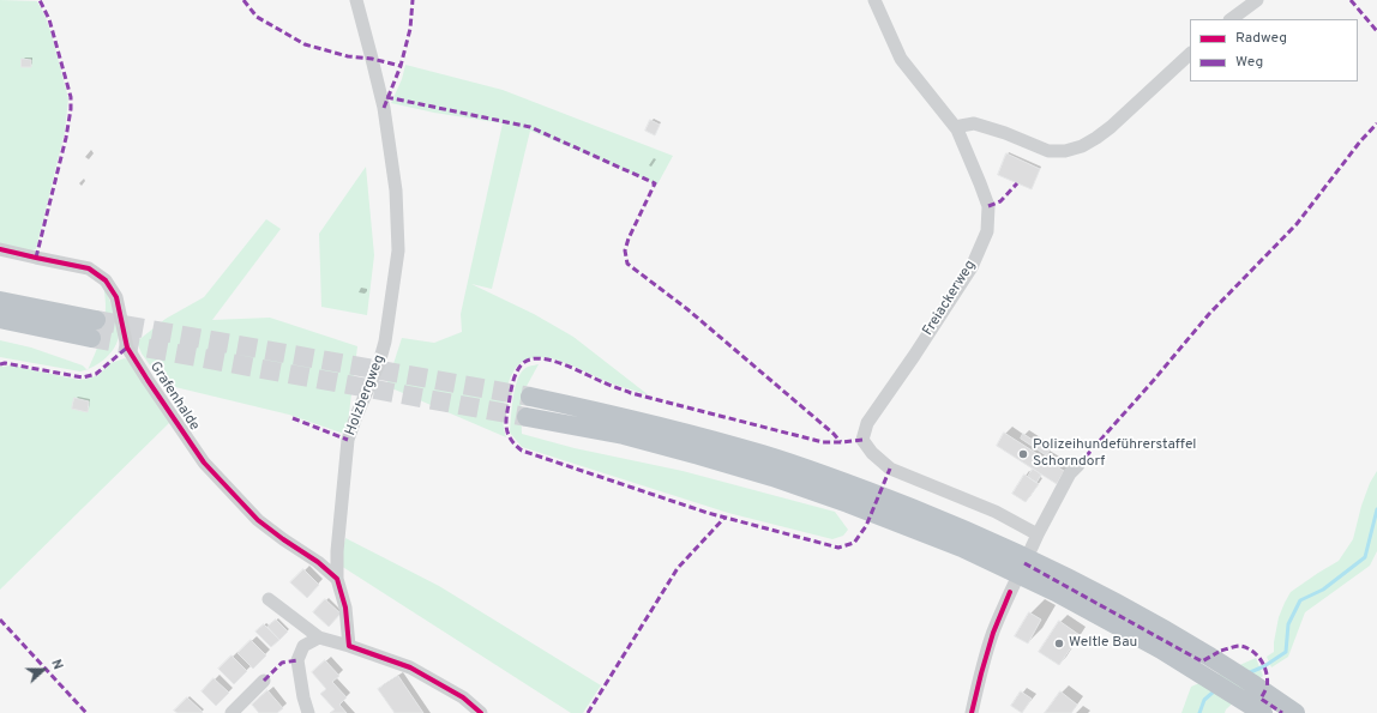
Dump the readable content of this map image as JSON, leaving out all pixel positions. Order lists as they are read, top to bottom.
{
  "streets": {
    "street": ["Freiackerweg", "Holzbergweg", "Grafenhalde"]
  },
  "crossings": [
    ["Holzbergweg", "Grafenhalde"]
  ],
  "places": ["Polizeihundeführerstaffel Schorndorf", "Weltle Bau"],
  "legend": ["Radweg", "Weg"],
  "north": "right"
}
